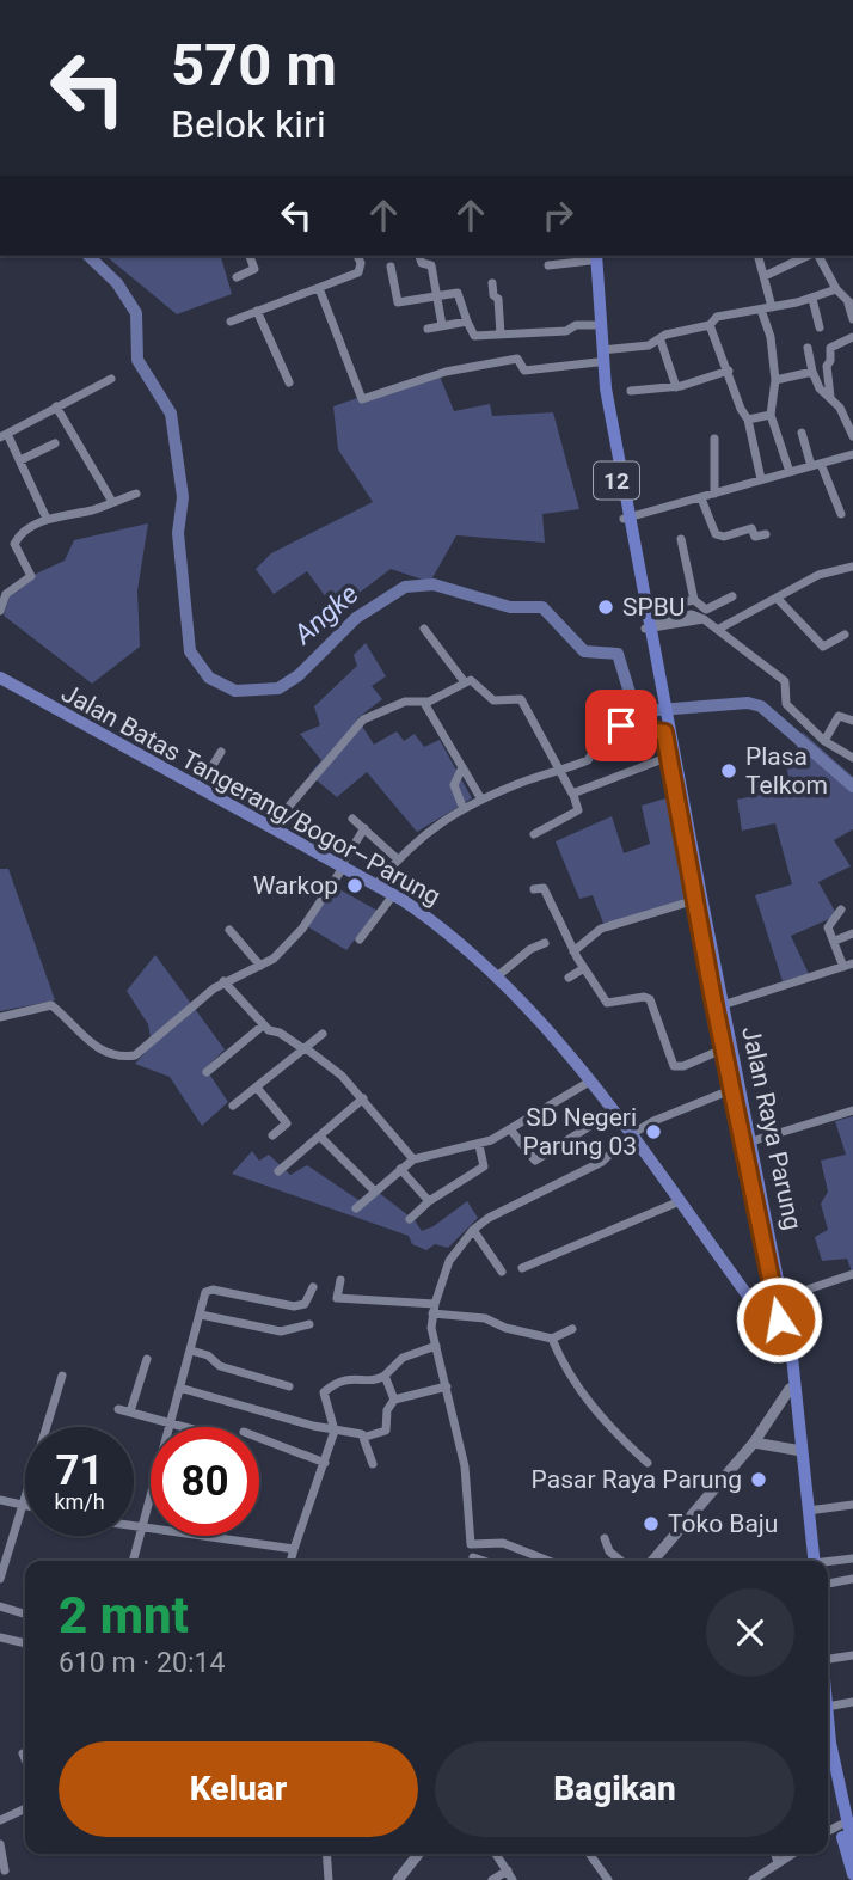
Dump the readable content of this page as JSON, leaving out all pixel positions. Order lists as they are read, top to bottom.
{
  "streets": {
    "highway": ["12", "Jalan Raya Parung"],
    "main road": ["Jalan Batas Tangerang/Bogor–Parung"]
  },
  "crossings": [
    ["12", "Jalan Raya Parung"],
    ["Jalan Batas Tangerang/Bogor–Parung", "Jalan Raya Parung"]
  ],
  "water": ["Angke"],
  "places": [
    "SPBU",
    "Plasa Telkom",
    "Warkop",
    "SD Negeri Parung 03",
    "Pasar Raya Parung",
    "Toko Baju"
  ],
  "page": {
    "turn": ["570 m", "Belok kiri"],
    "speed": "71 km/h",
    "limit": "80",
    "heading": ["2 mnt", "610 m · 20:14"],
    "buttons": ["Keluar", "Bagikan"]
  }
}
